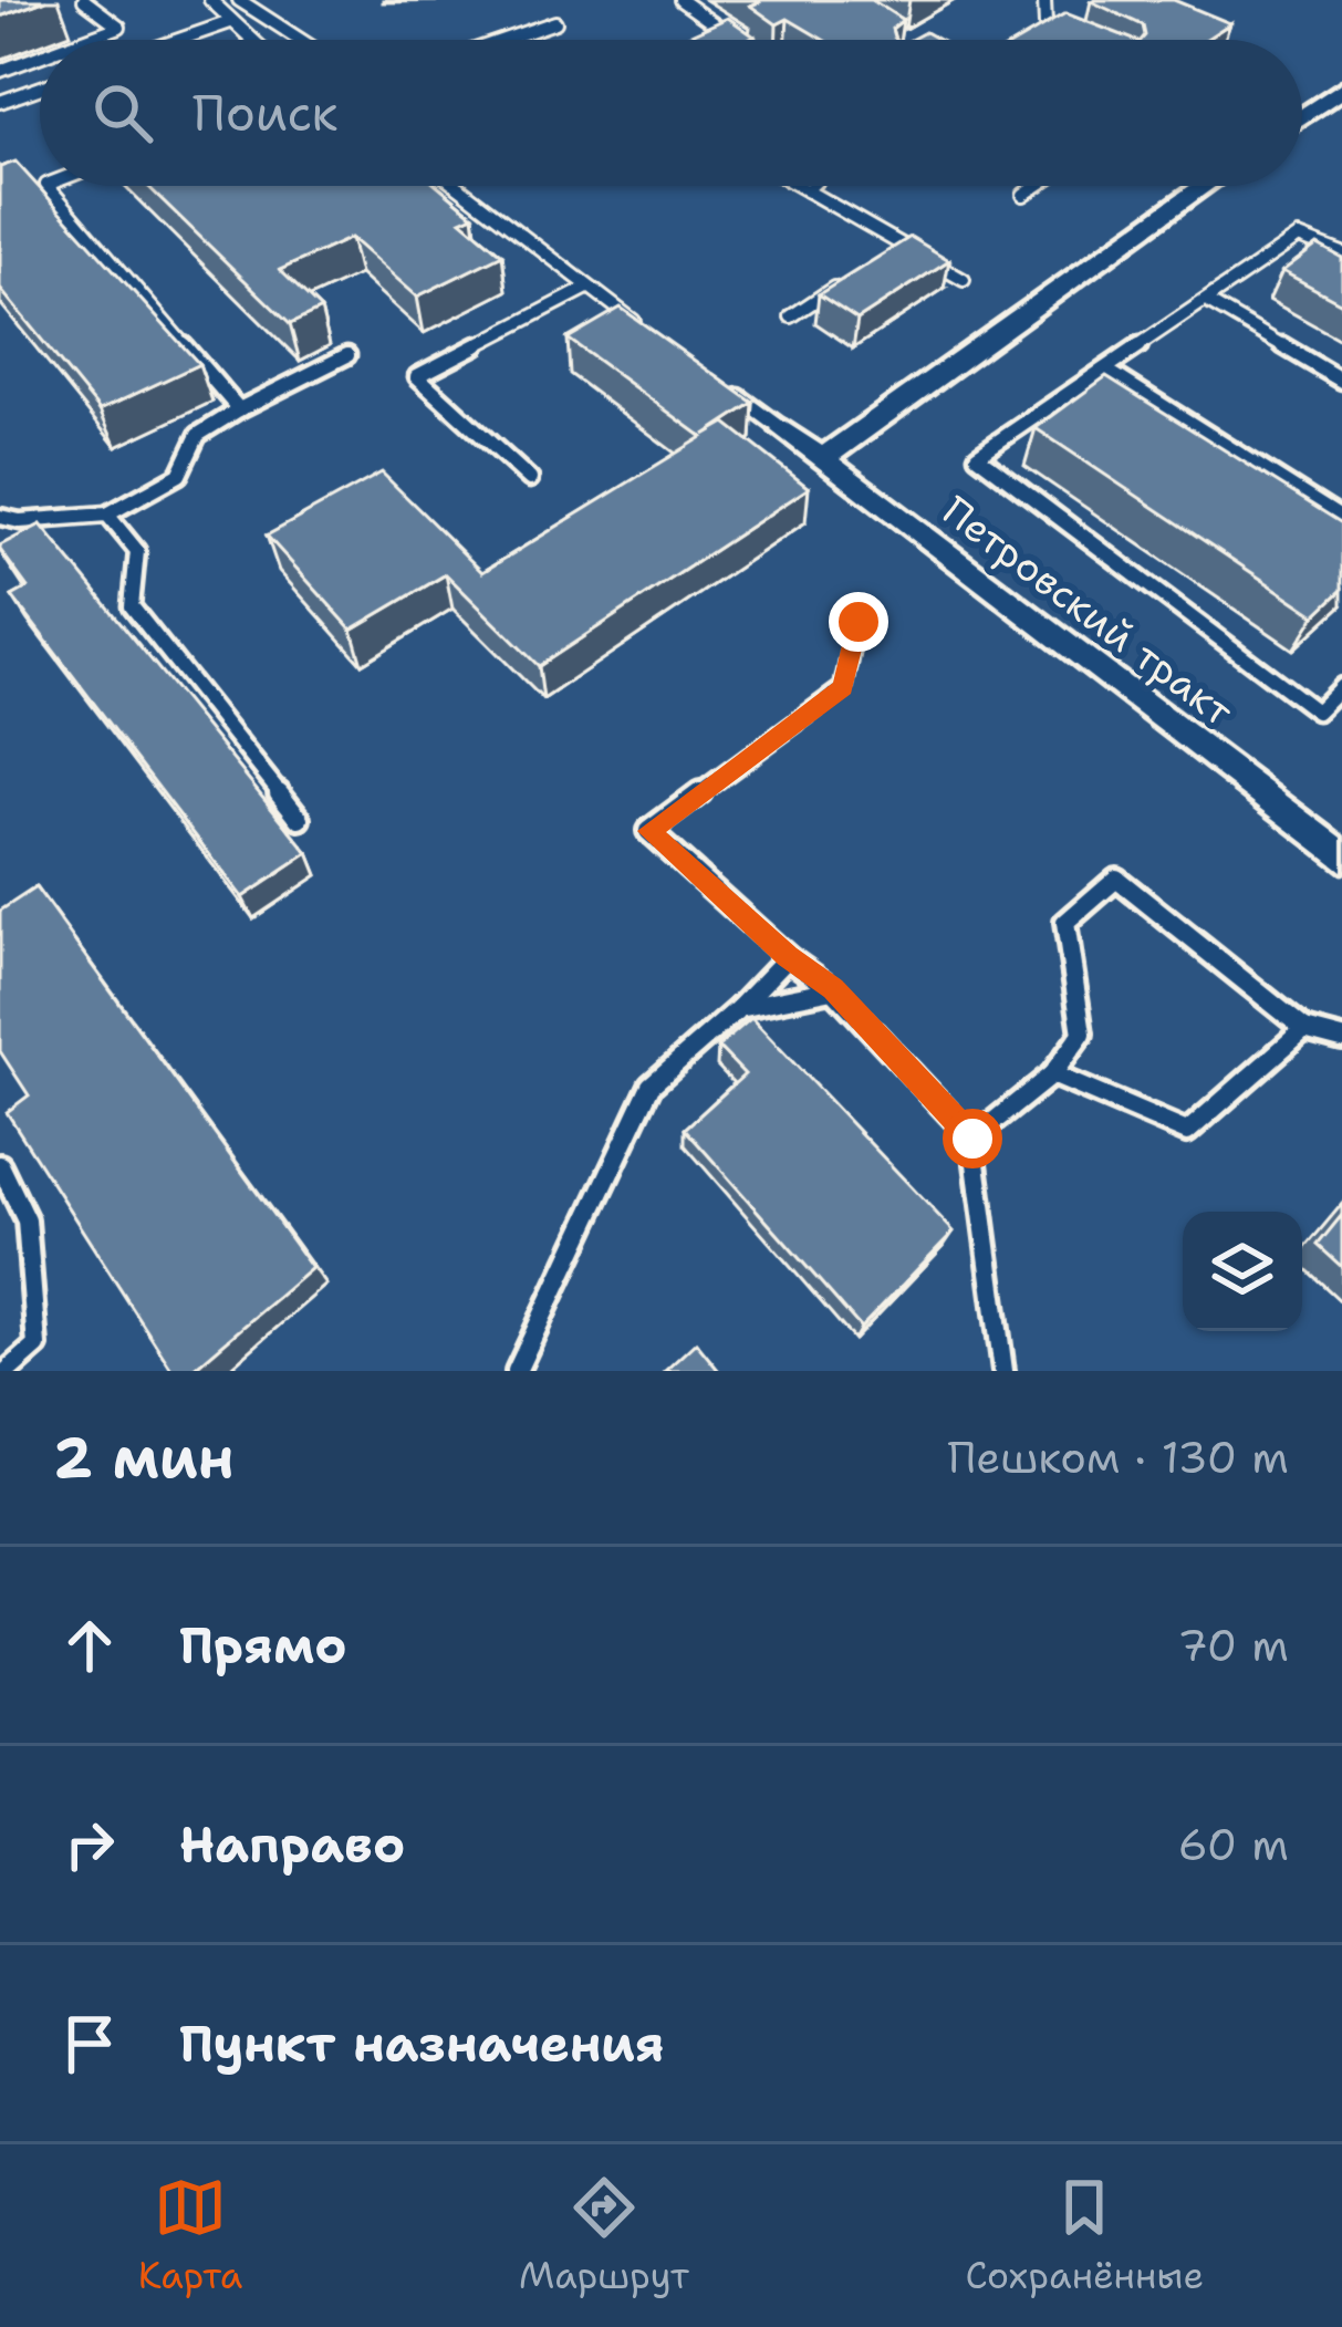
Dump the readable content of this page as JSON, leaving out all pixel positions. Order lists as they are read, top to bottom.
{
  "streets": {
    "street": ["Петровский тракт"]
  },
  "page": {
    "search": "Поиск",
    "heading": ["2 мин", "Пешком · 130 m"],
    "list": [
      ["Прямо", "70 m"],
      ["Направо", "60 m"],
      "Пункт назначения"
    ],
    "nav": ["Карта", "Маршрут", "Сохранённые"]
  }
}
